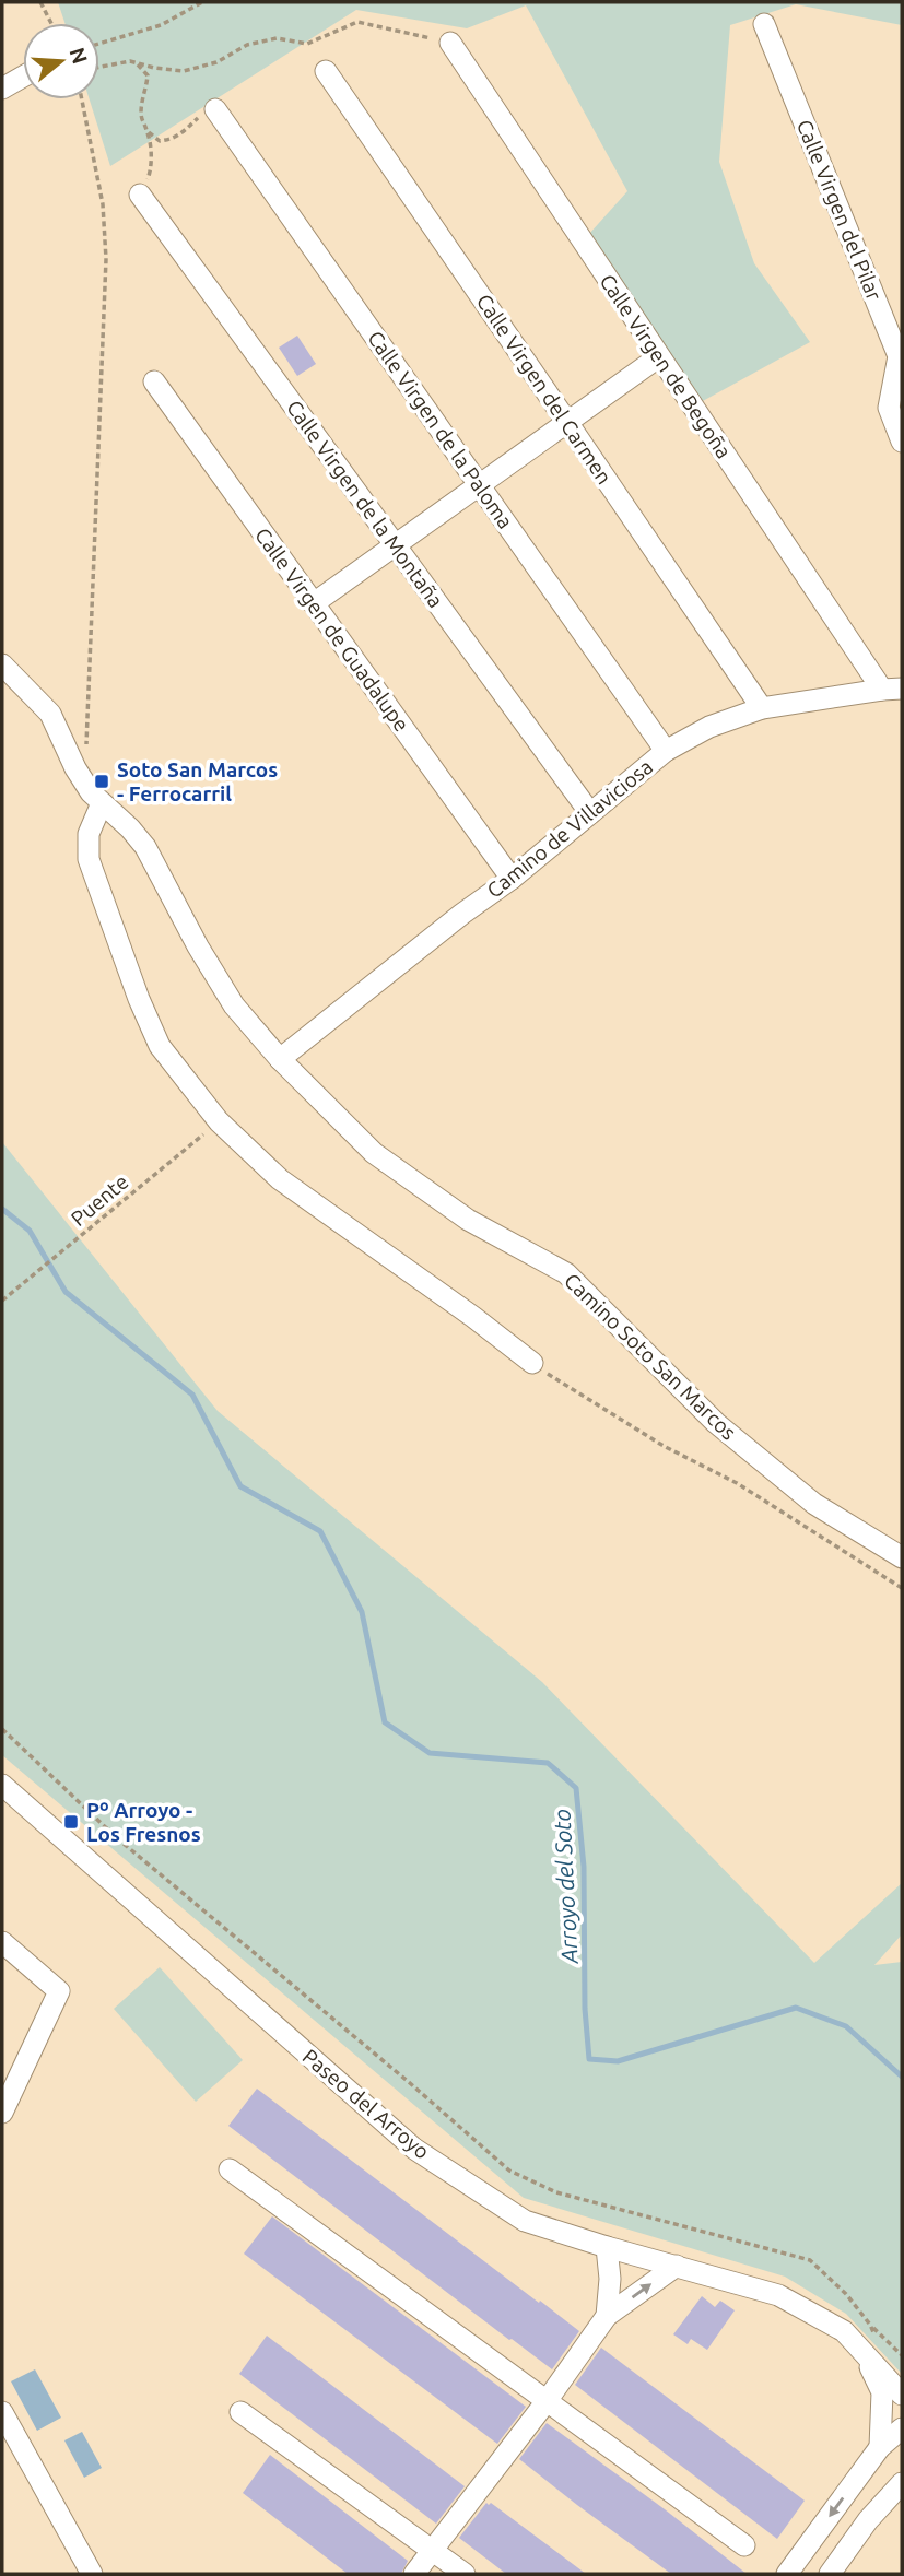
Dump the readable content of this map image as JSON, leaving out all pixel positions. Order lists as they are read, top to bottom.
{
  "streets": {
    "street": [
      "Calle Virgen del Pilar",
      "Calle Virgen de Begoña",
      "Calle Virgen del Carmen",
      "Calle Virgen de la Paloma",
      "Calle Virgen de la Montaña",
      "Calle Virgen de Guadalupe",
      "Camino de Villaviciosa",
      "Camino Soto San Marcos",
      "Paseo del Arroyo"
    ],
    "path": ["Puente"]
  },
  "crossings": [
    ["Calle Virgen de Begoña", "Camino de Villaviciosa"],
    ["Calle Virgen del Carmen", "Camino de Villaviciosa"],
    ["Calle Virgen de la Paloma", "Camino de Villaviciosa"],
    ["Calle Virgen de la Montaña", "Camino de Villaviciosa"],
    ["Calle Virgen de Guadalupe", "Camino de Villaviciosa"],
    ["Camino de Villaviciosa", "Camino Soto San Marcos"]
  ],
  "water": ["Arroyo del Soto"],
  "places": {
    "transit": ["Soto San Marcos - Ferrocarril", "Pº Arroyo - Los Fresnos"]
  },
  "north": "right"
}
